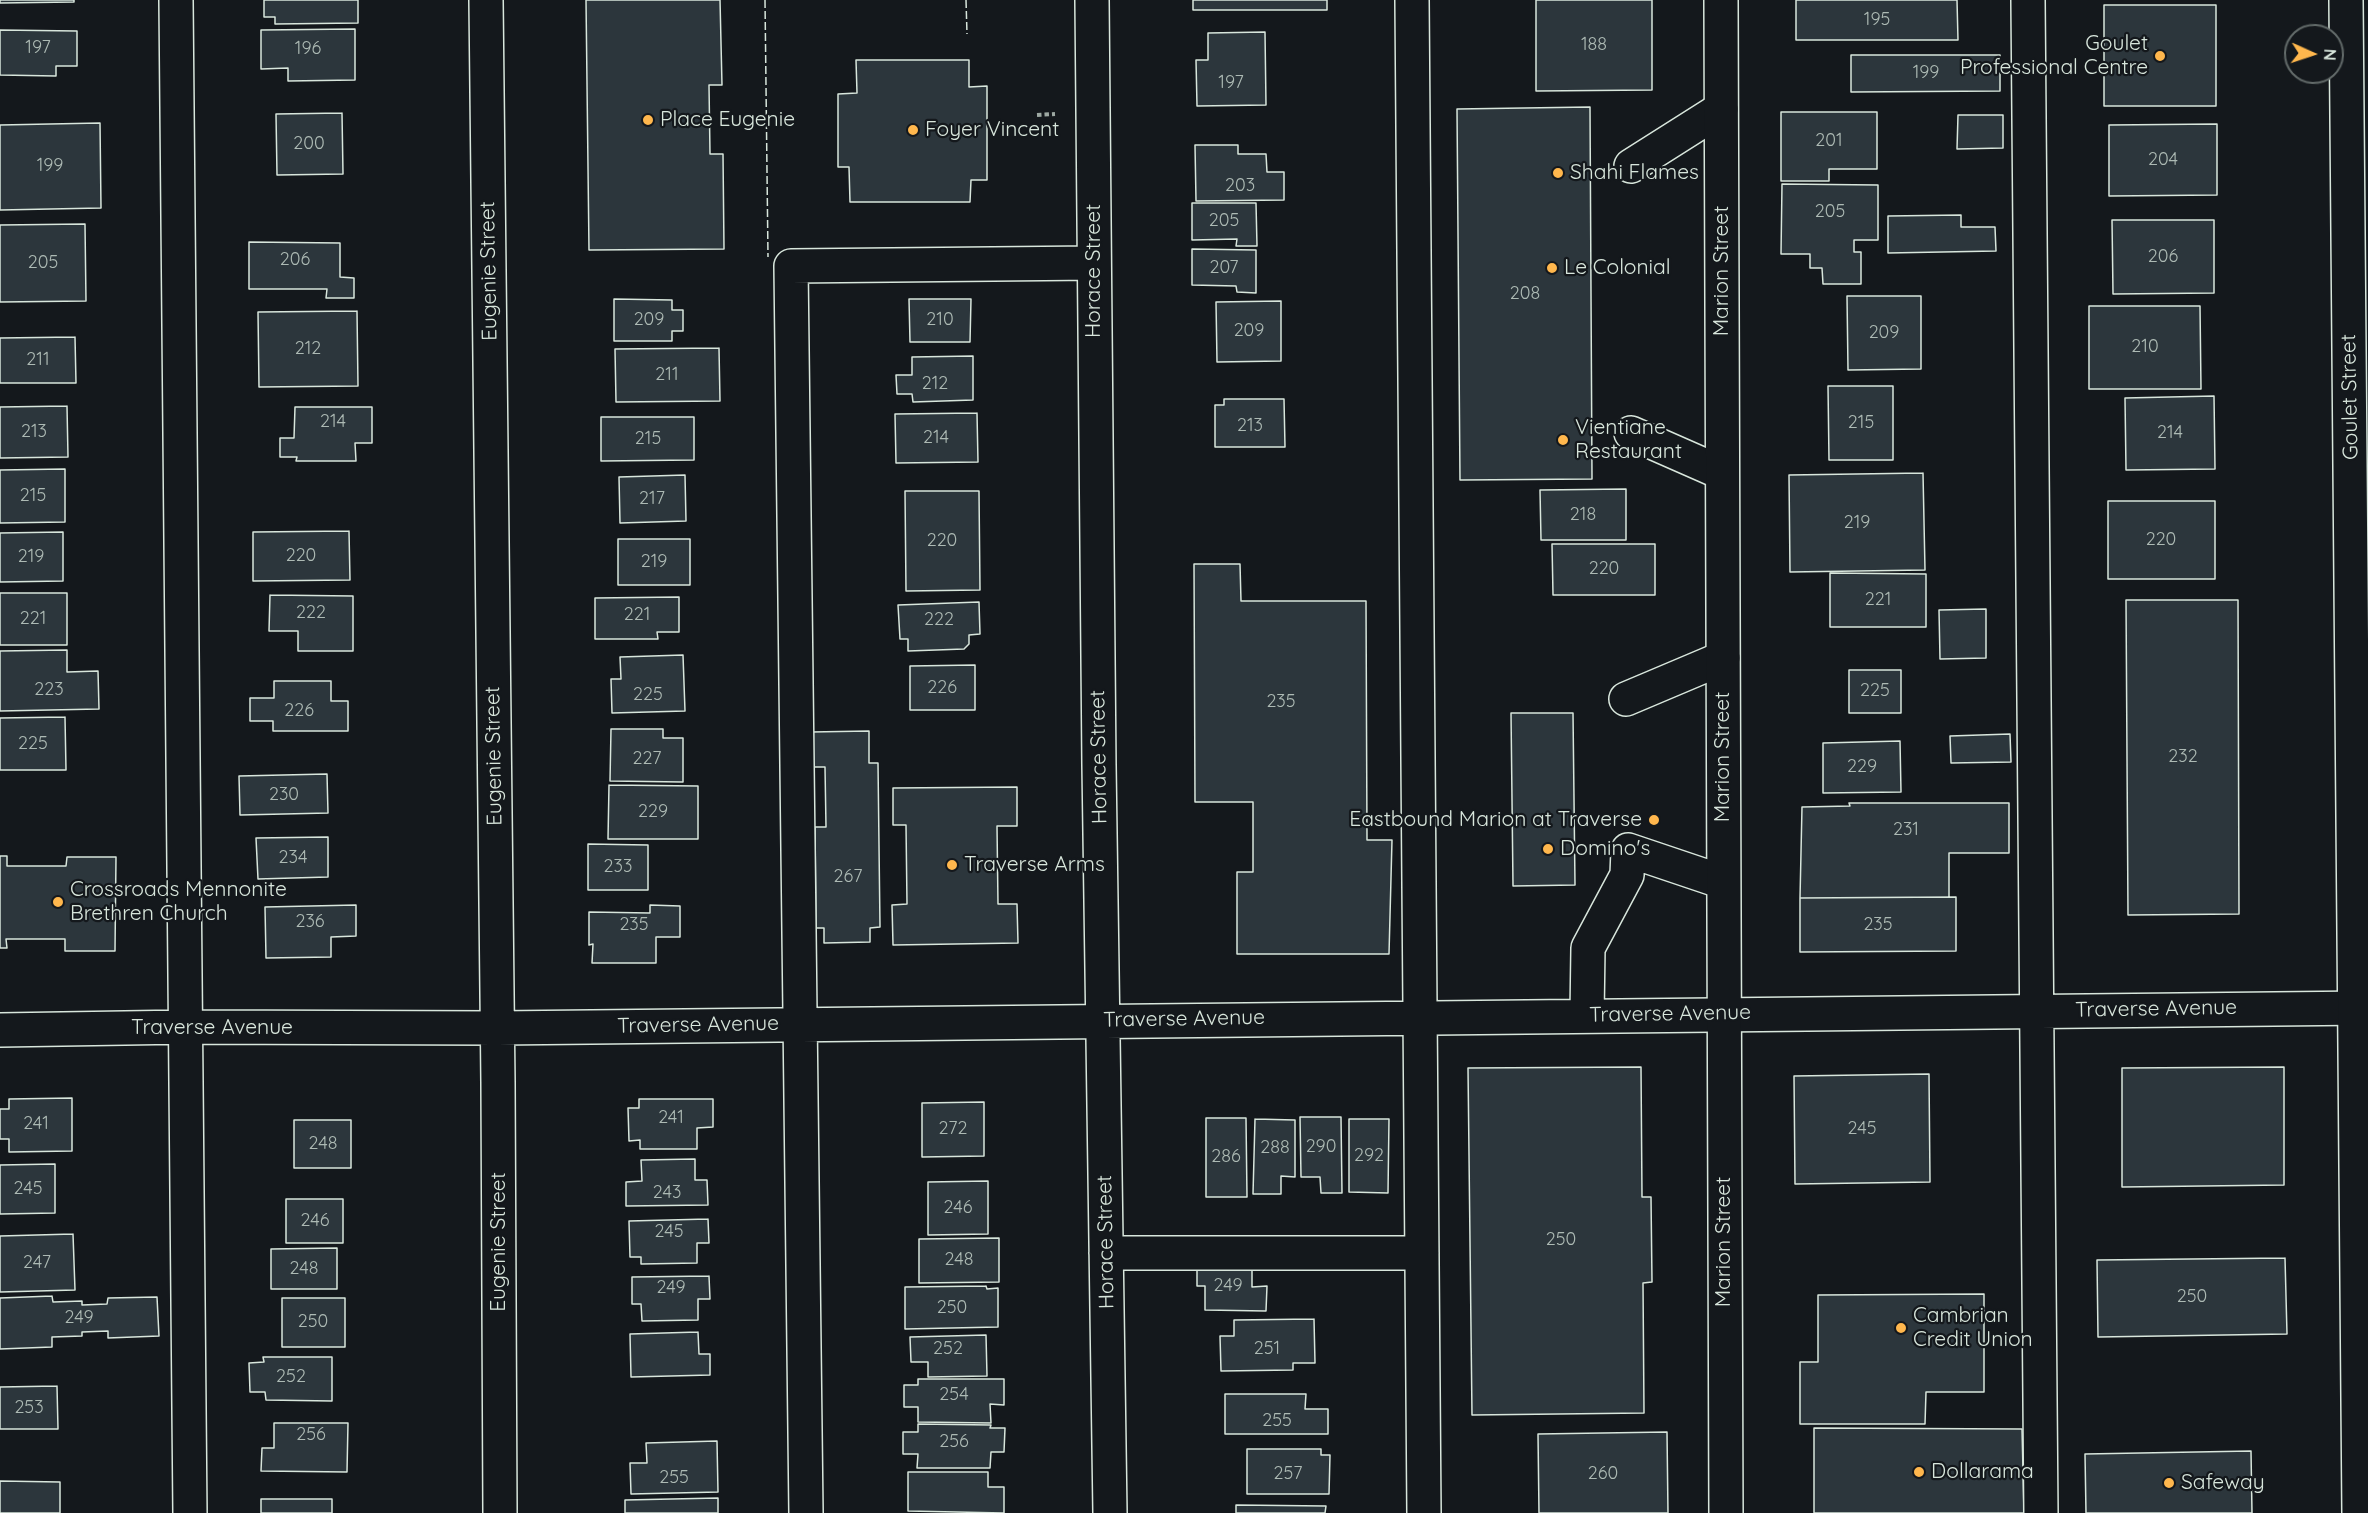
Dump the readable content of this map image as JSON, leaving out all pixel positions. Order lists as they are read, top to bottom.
{
  "streets": {
    "street": [
      "Eugenie Street",
      "Horace Street",
      "Marion Street",
      "Goulet Street",
      "Traverse Avenue"
    ]
  },
  "crossings": [
    ["Eugenie Street", "Traverse Avenue"],
    ["Horace Street", "Traverse Avenue"],
    ["Marion Street", "Traverse Avenue"],
    ["Goulet Street", "Traverse Avenue"]
  ],
  "places": [
    "Goulet Professional Centre",
    "Place Eugenie",
    "Foyer Vincent",
    "Shahi Flames",
    "Le Colonial",
    "Vientiane Restaurant",
    "Eastbound Marion at Traverse",
    "Domino's",
    "Traverse Arms",
    "Crossroads Mennonite Brethren Church",
    "Cambrian Credit Union",
    "Dollarama",
    "Safeway"
  ],
  "house_numbers": [
    "195",
    "188",
    "197",
    "196",
    "199",
    "197",
    "201",
    "200",
    "204",
    "199",
    "203",
    "205",
    "205",
    "206",
    "206",
    "205",
    "207",
    "208",
    "209",
    "210",
    "209",
    "209",
    "210",
    "212",
    "211",
    "211",
    "212",
    "214",
    "215",
    "213",
    "213",
    "214",
    "214",
    "215",
    "215",
    "217",
    "218",
    "219",
    "220",
    "220",
    "220",
    "219",
    "219",
    "220",
    "221",
    "222",
    "221",
    "221",
    "222",
    "226",
    "223",
    "225",
    "225",
    "235",
    "226",
    "225",
    "232",
    "227",
    "229",
    "230",
    "229",
    "231",
    "234",
    "233",
    "267",
    "236",
    "235",
    "235",
    "241",
    "241",
    "272",
    "245",
    "248",
    "290",
    "288",
    "292",
    "286",
    "245",
    "243",
    "246",
    "246",
    "245",
    "250",
    "248",
    "247",
    "248",
    "249",
    "249",
    "250",
    "250",
    "249",
    "250",
    "252",
    "251",
    "252",
    "254",
    "253",
    "255",
    "256",
    "256",
    "257",
    "260",
    "255"
  ],
  "north": "right"
}
